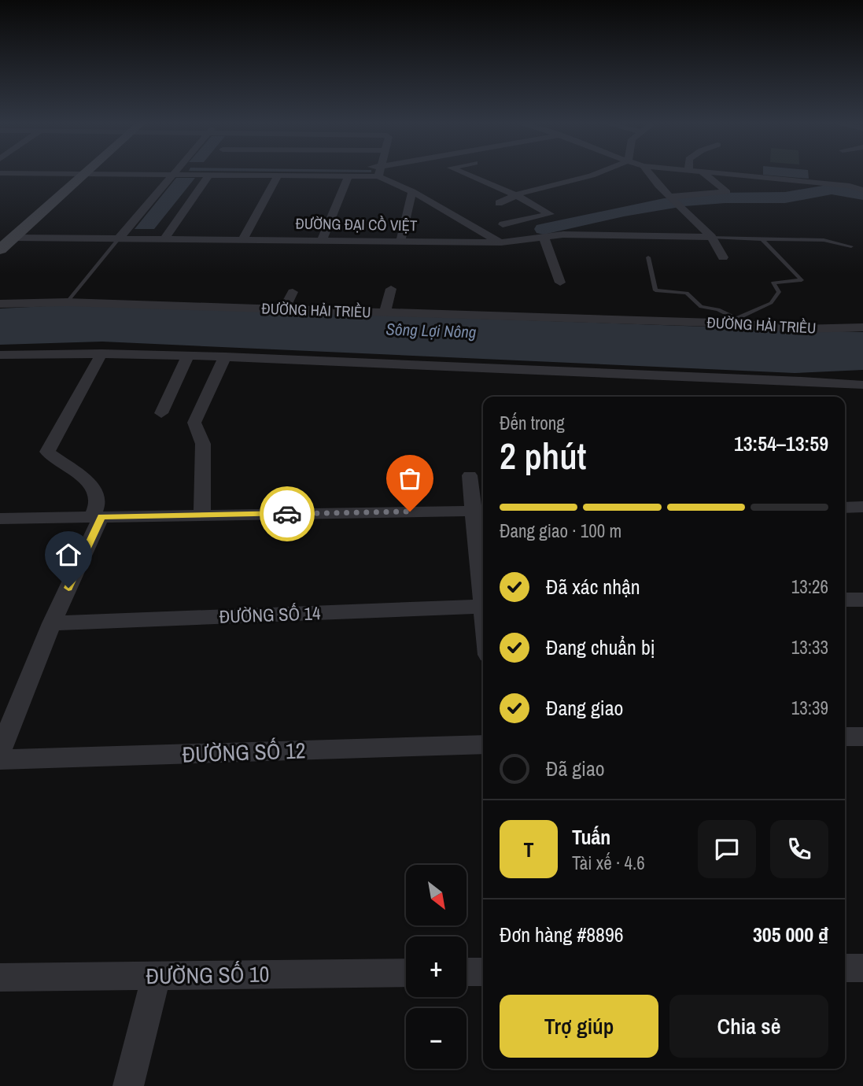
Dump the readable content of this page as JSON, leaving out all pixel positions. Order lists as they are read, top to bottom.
{
  "streets": {
    "street": [
      "ĐƯỜNG ĐẠI CỒ VIỆT",
      "ĐƯỜNG HẢI TRIỀU",
      "ĐƯỜNG SỐ 14",
      "ĐƯỜNG SỐ 12",
      "ĐƯỜNG SỐ 10"
    ]
  },
  "water": ["Sông Lợi Nông"],
  "north": "bottom right",
  "page": {
    "heading": ["2 phút", "Đến trong", "13:54–13:59"],
    "panel": [
      "Tuấn",
      "Tài xế · 4.6",
      "Đơn hàng #8896",
      "305 000 ₫"
    ],
    "bar": "Đang giao · 100 m",
    "list": [
      ["Đã xác nhận", "13:26"],
      ["Đang chuẩn bị", "13:33"],
      ["Đang giao", "13:39"],
      "Đã giao"
    ],
    "round": "T",
    "map_buttons": ["+", "−"],
    "buttons": ["Trợ giúp", "Chia sẻ"]
  }
}
